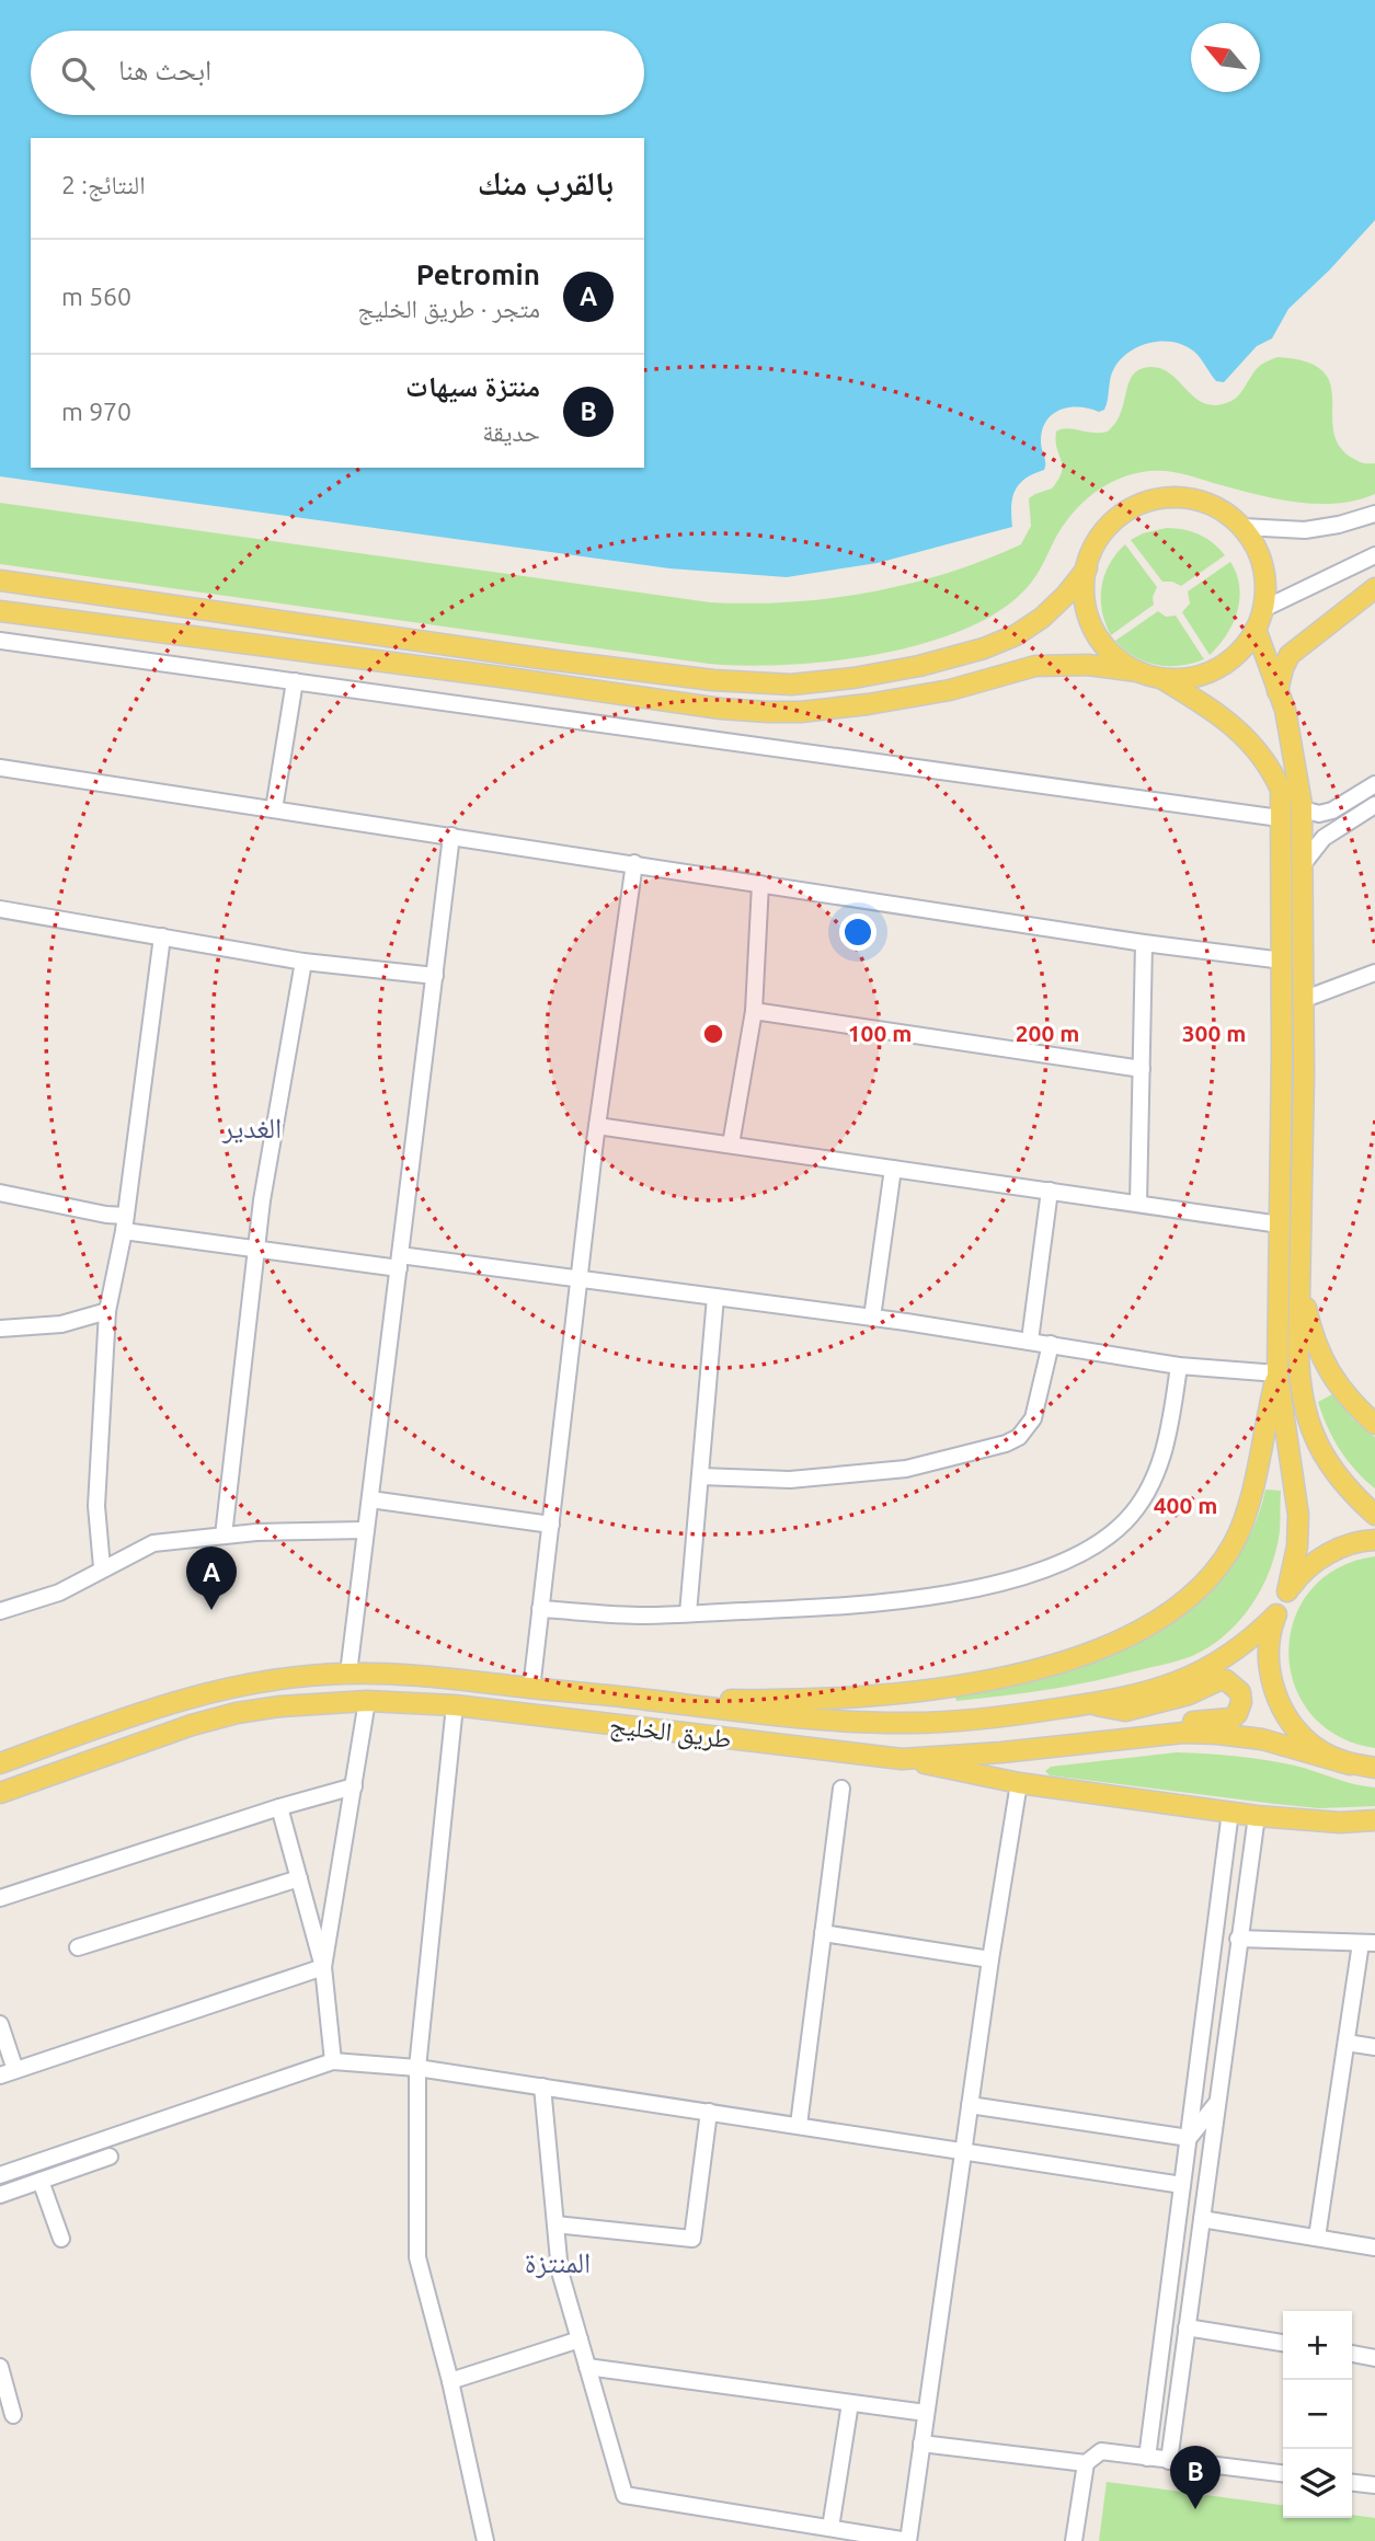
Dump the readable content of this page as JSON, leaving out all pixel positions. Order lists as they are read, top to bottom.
{
  "streets": {
    "main road": ["طريق الخليج"]
  },
  "districts": ["الغدير", "المنتزة"],
  "north": "top left",
  "page": {
    "search": "ابحث هنا",
    "heading": ["بالقرب منك", "النتائج: 2"],
    "list": [
      {
        "mark": "A",
        "name": "Petromin",
        "note": "متجر · طريق الخليج",
        "value": "560 m"
      },
      {
        "mark": "B",
        "name": "منتزة سيهات",
        "note": "حديقة",
        "value": "970 m"
      }
    ],
    "pins": ["A", "B"],
    "map_buttons": ["+", "−"]
  },
  "rings": [
    "100 m",
    "200 m",
    "300 m",
    "400 m"
  ]
}
